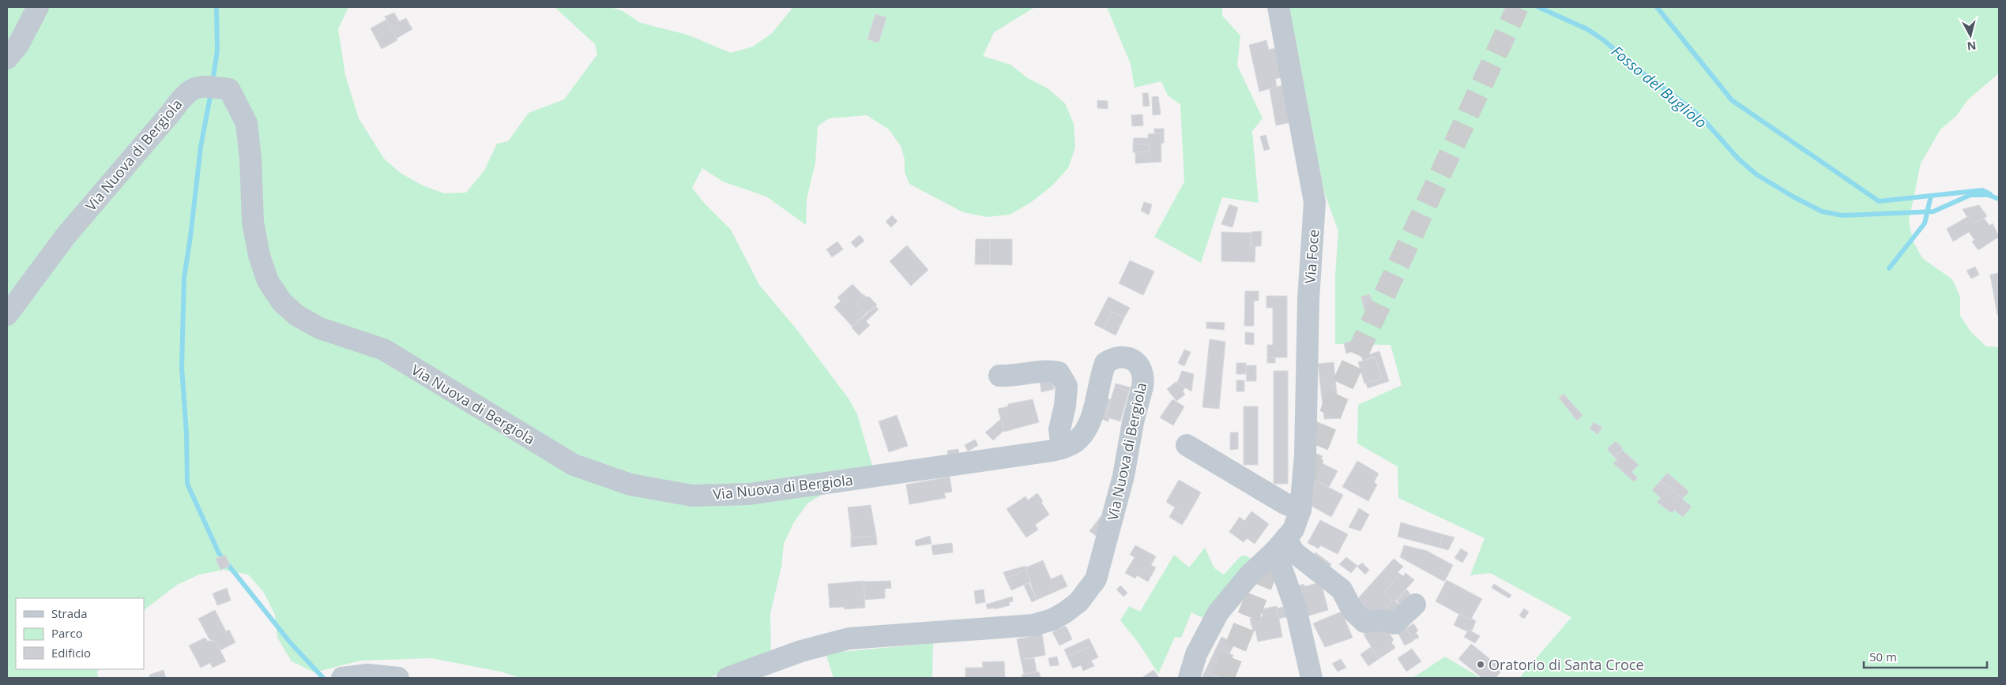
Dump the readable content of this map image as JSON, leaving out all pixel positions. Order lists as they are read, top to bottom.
{
  "streets": {
    "street": ["Via Nuova di Bergiola", "Via Foce"]
  },
  "water": ["Fosso del Bugliolo"],
  "places": ["Oratorio di Santa Croce"],
  "legend": ["Strada", "Parco", "Edificio"],
  "scale_bar": "50 m",
  "north": "bottom"
}
